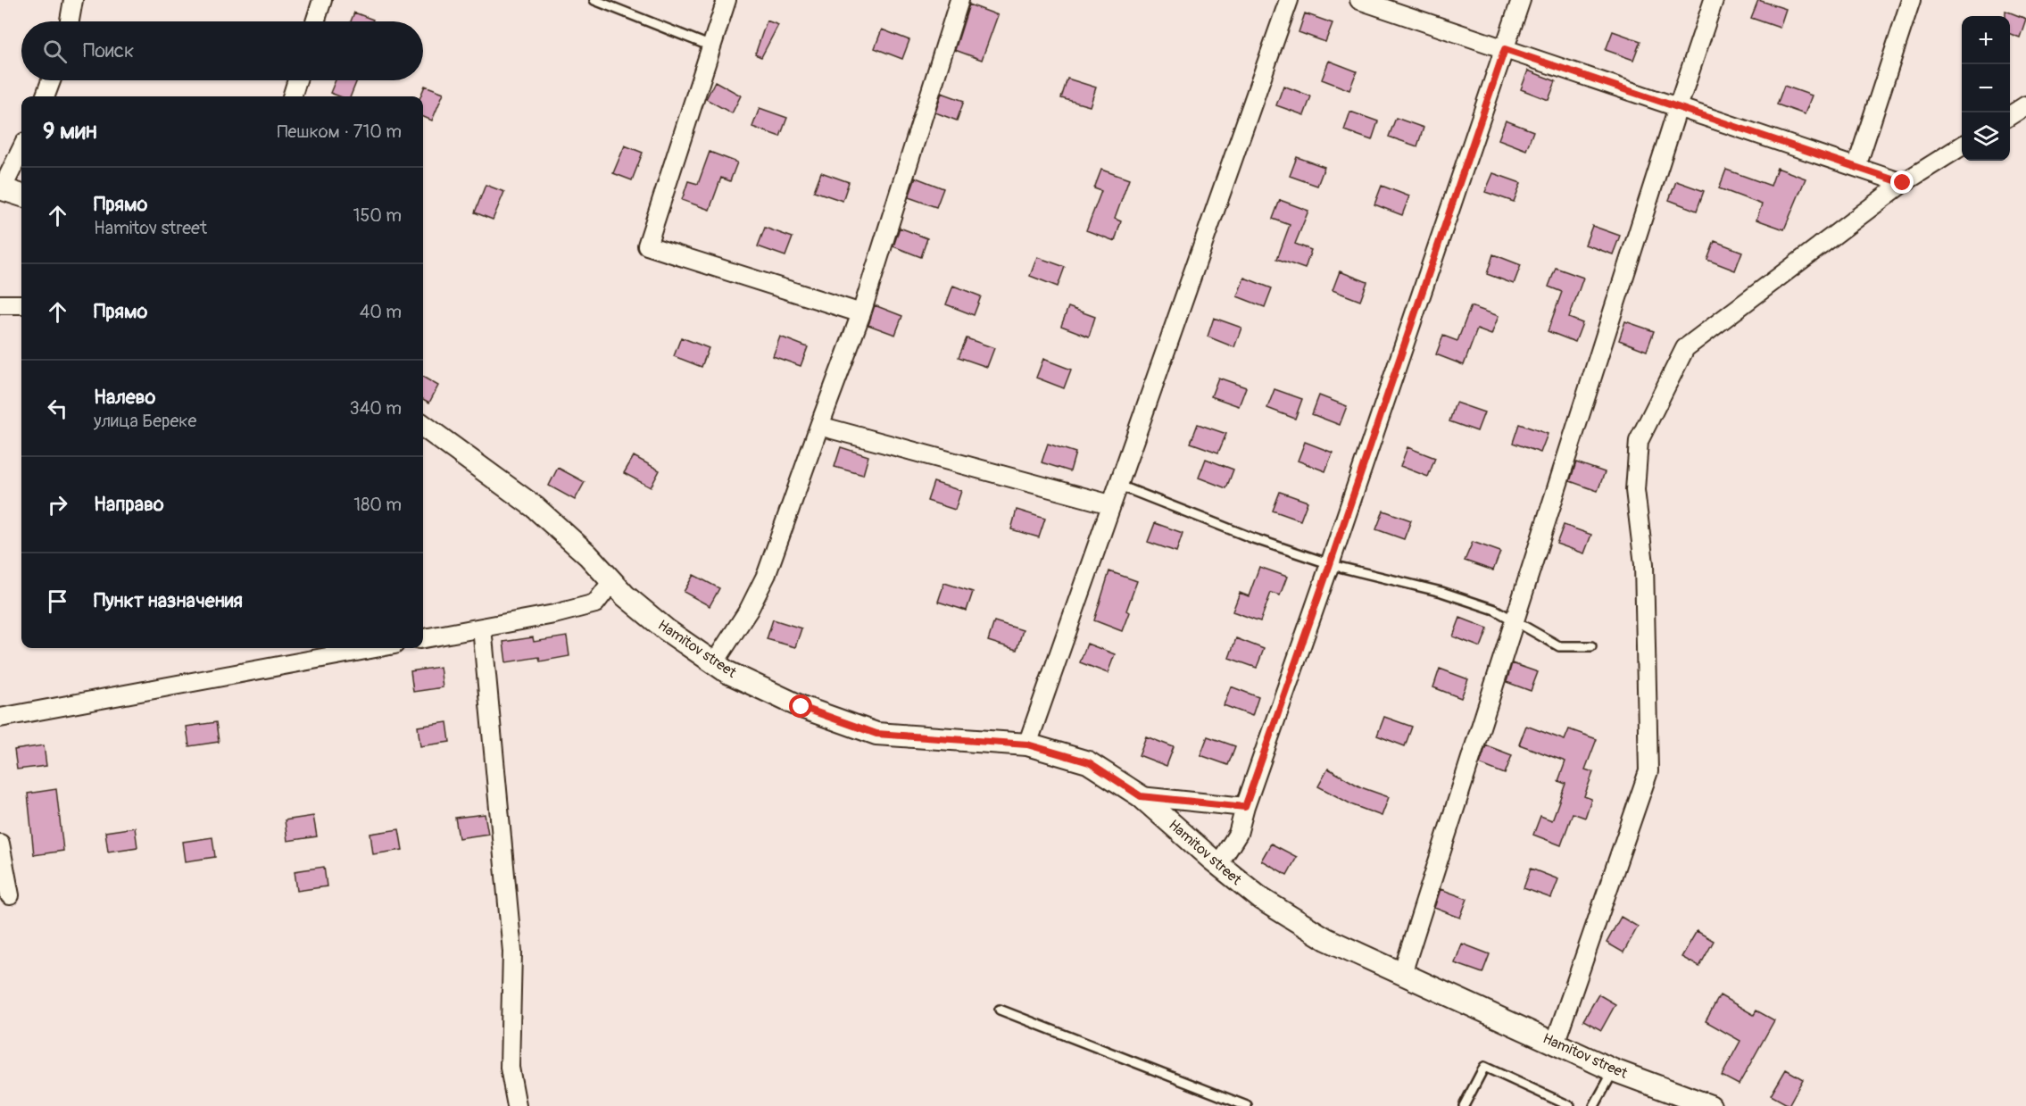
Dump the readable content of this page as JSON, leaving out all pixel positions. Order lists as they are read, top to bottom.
{
  "streets": {
    "street": ["Hamitov street"]
  },
  "page": {
    "map_buttons": ["+", "−"],
    "search": "Поиск",
    "heading": ["9 мин", "Пешком · 710 m"],
    "list": [
      ["Прямо", "Hamitov street", "150 m"],
      ["Прямо", "40 m"],
      ["Налево", "улица Береке", "340 m"],
      ["Направо", "180 m"],
      "Пункт назначения"
    ]
  }
}
